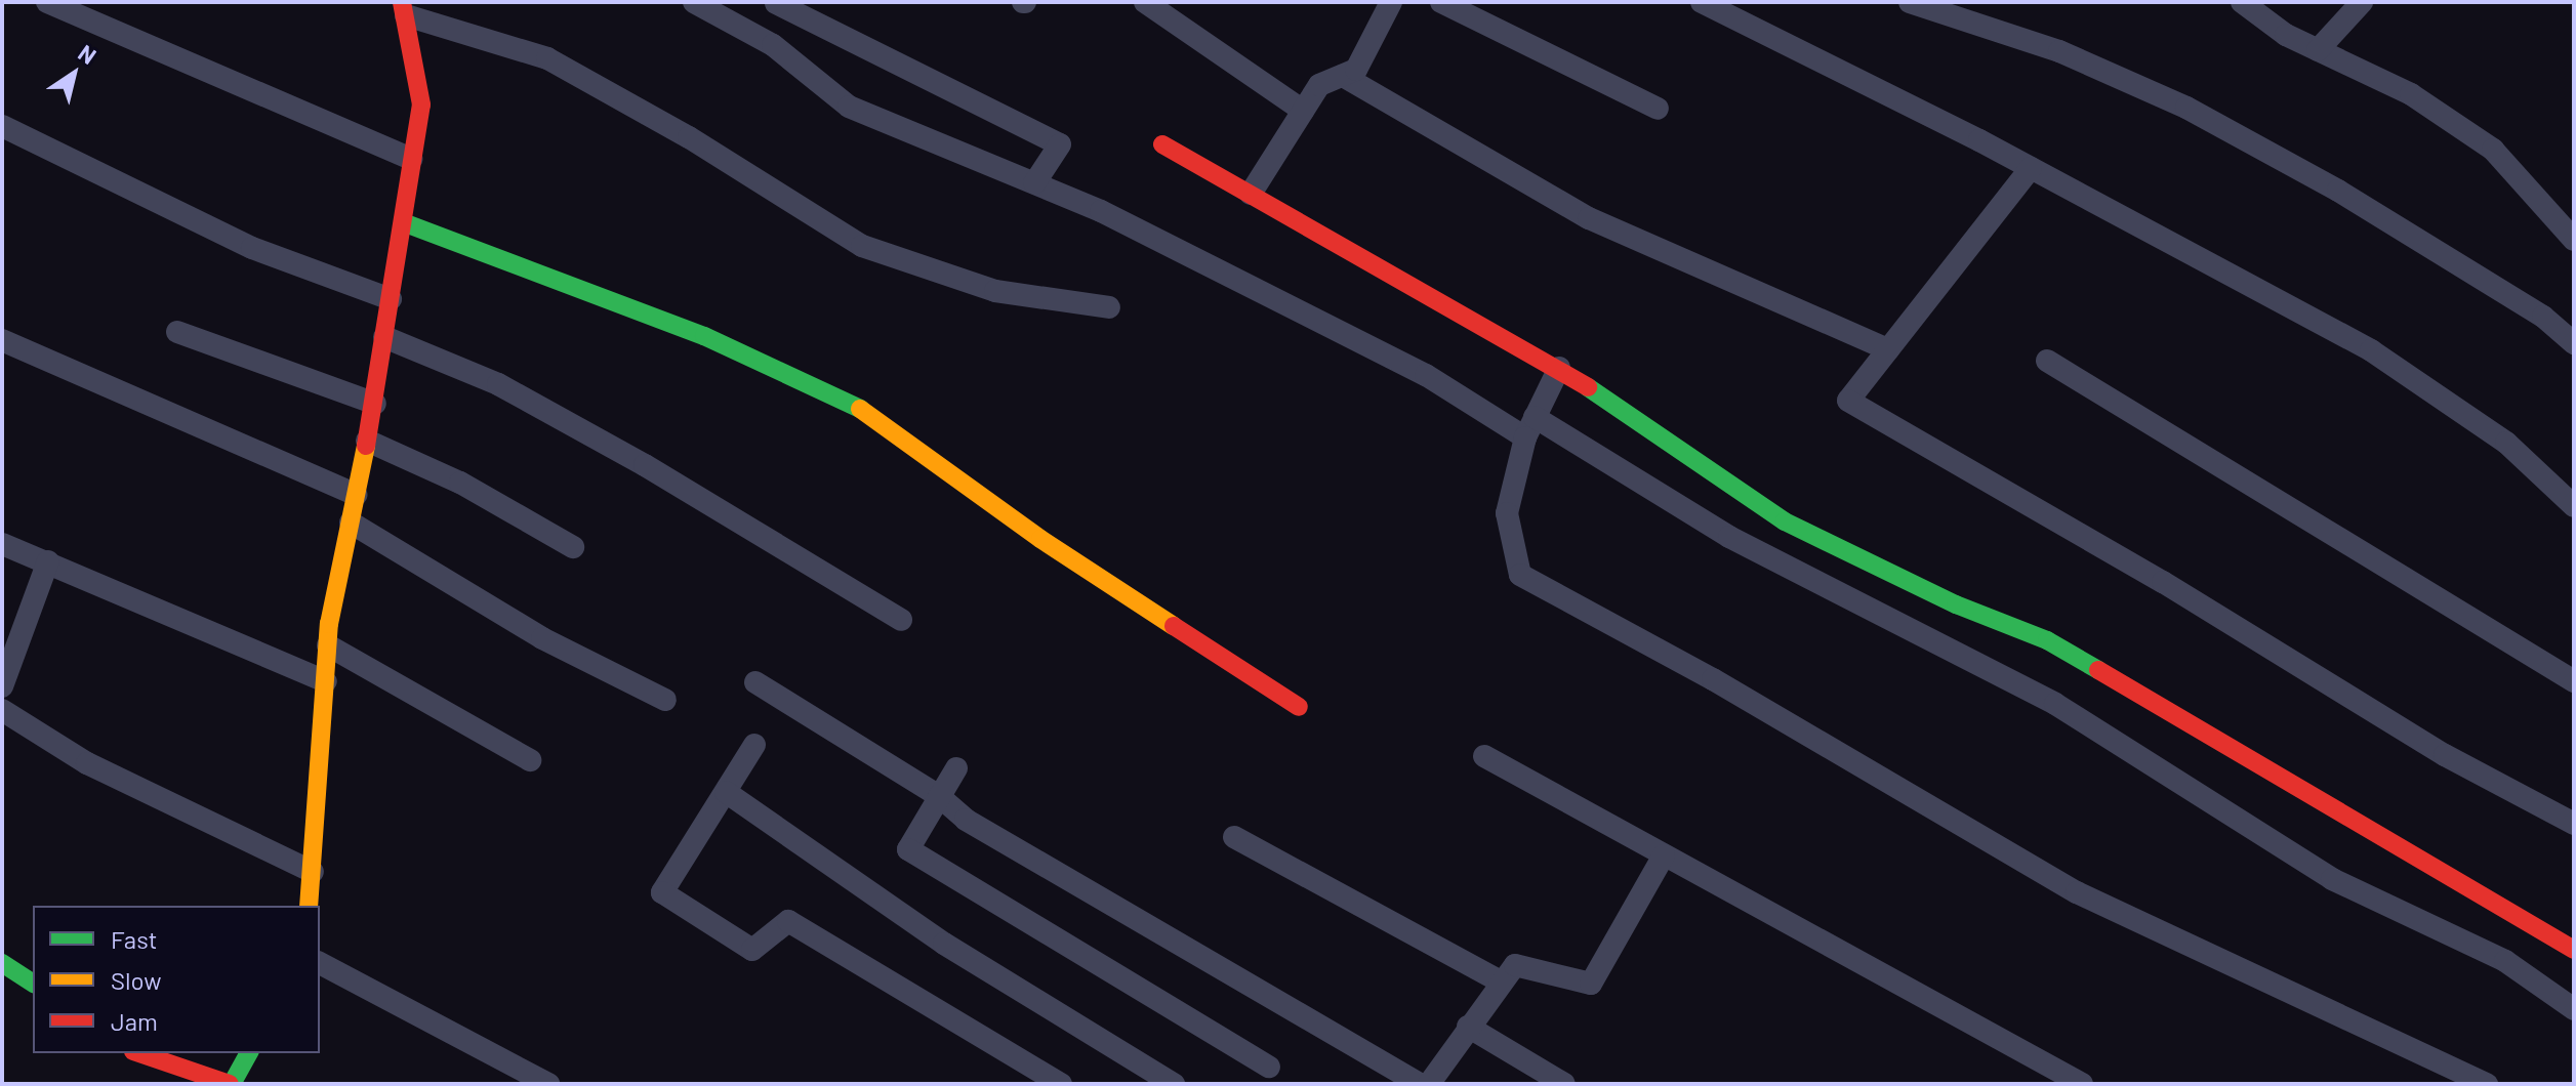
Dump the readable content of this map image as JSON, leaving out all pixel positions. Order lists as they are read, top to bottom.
{
  "legend": ["Fast", "Slow", "Jam"],
  "north": "top right"
}
